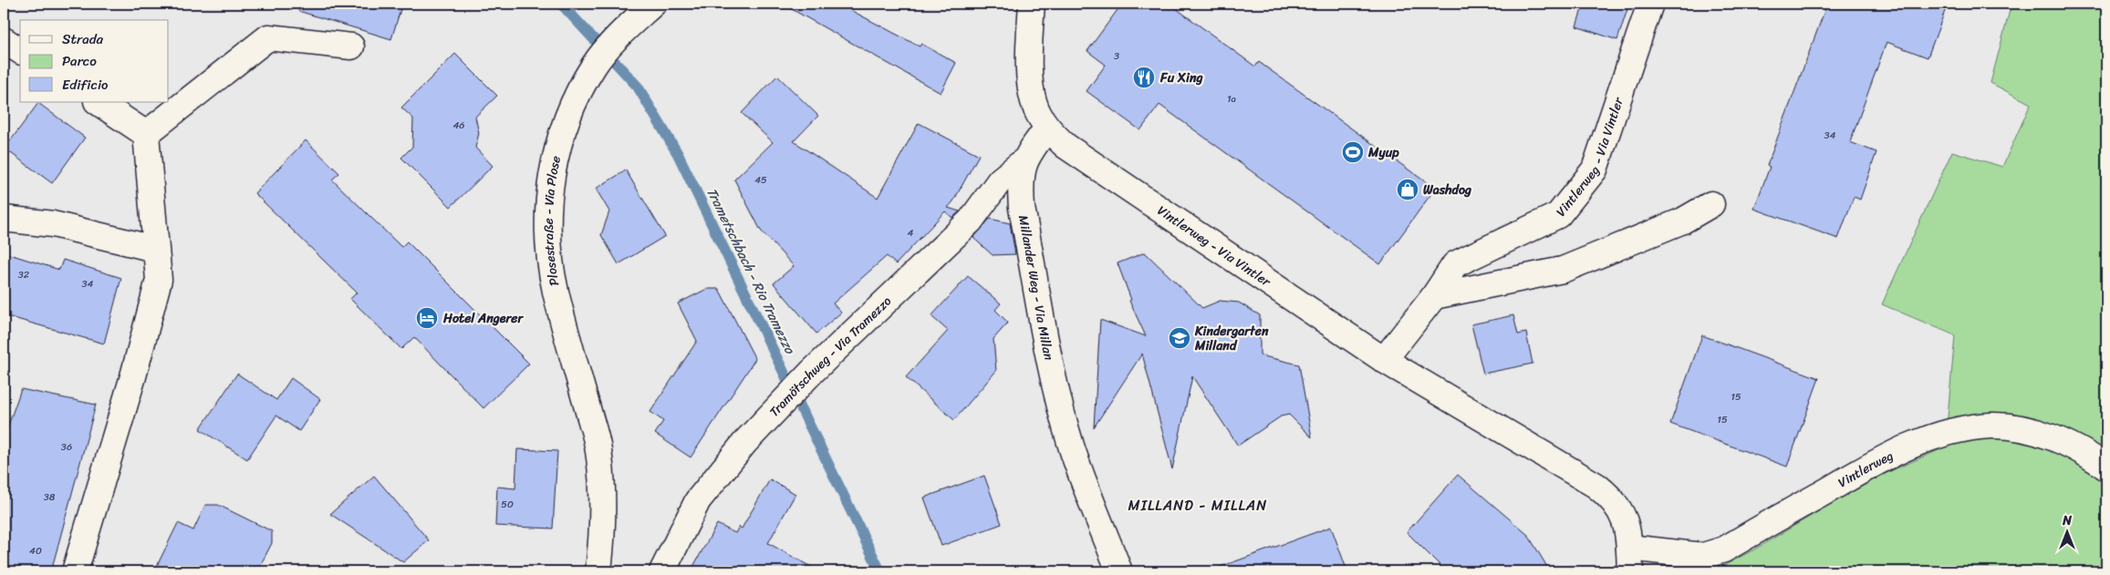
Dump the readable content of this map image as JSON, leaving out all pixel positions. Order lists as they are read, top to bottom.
{
  "streets": {
    "street": [
      "Vintlerweg - Via Vintler",
      "Plosestraße - Via Plose",
      "Millander Weg - Via Millan",
      "Tramötschweg - Via Tramezzo",
      "Vintlerweg"
    ]
  },
  "crossings": [
    ["Vintlerweg - Via Vintler", "Millander Weg - Via Millan"],
    ["Vintlerweg - Via Vintler", "Vintlerweg"],
    ["Millander Weg - Via Millan", "Tramötschweg - Via Tramezzo"]
  ],
  "districts": ["MILLAND - MILLAN"],
  "water": ["Trametschbach - Rio Tramezzo"],
  "places": {
    "restaurant": ["Fu Xing"],
    "sports": ["Myup"],
    "shop": ["Washdog"],
    "hotel": ["Hotel Angerer"],
    "school or university": ["Kindergarten Milland"]
  },
  "house_numbers": [
    "3",
    "1a",
    "46",
    "34",
    "45",
    "4",
    "32",
    "34",
    "15",
    "15",
    "36",
    "38",
    "50",
    "40"
  ],
  "legend": ["Strada", "Parco", "Edificio"],
  "north": "top"
}
